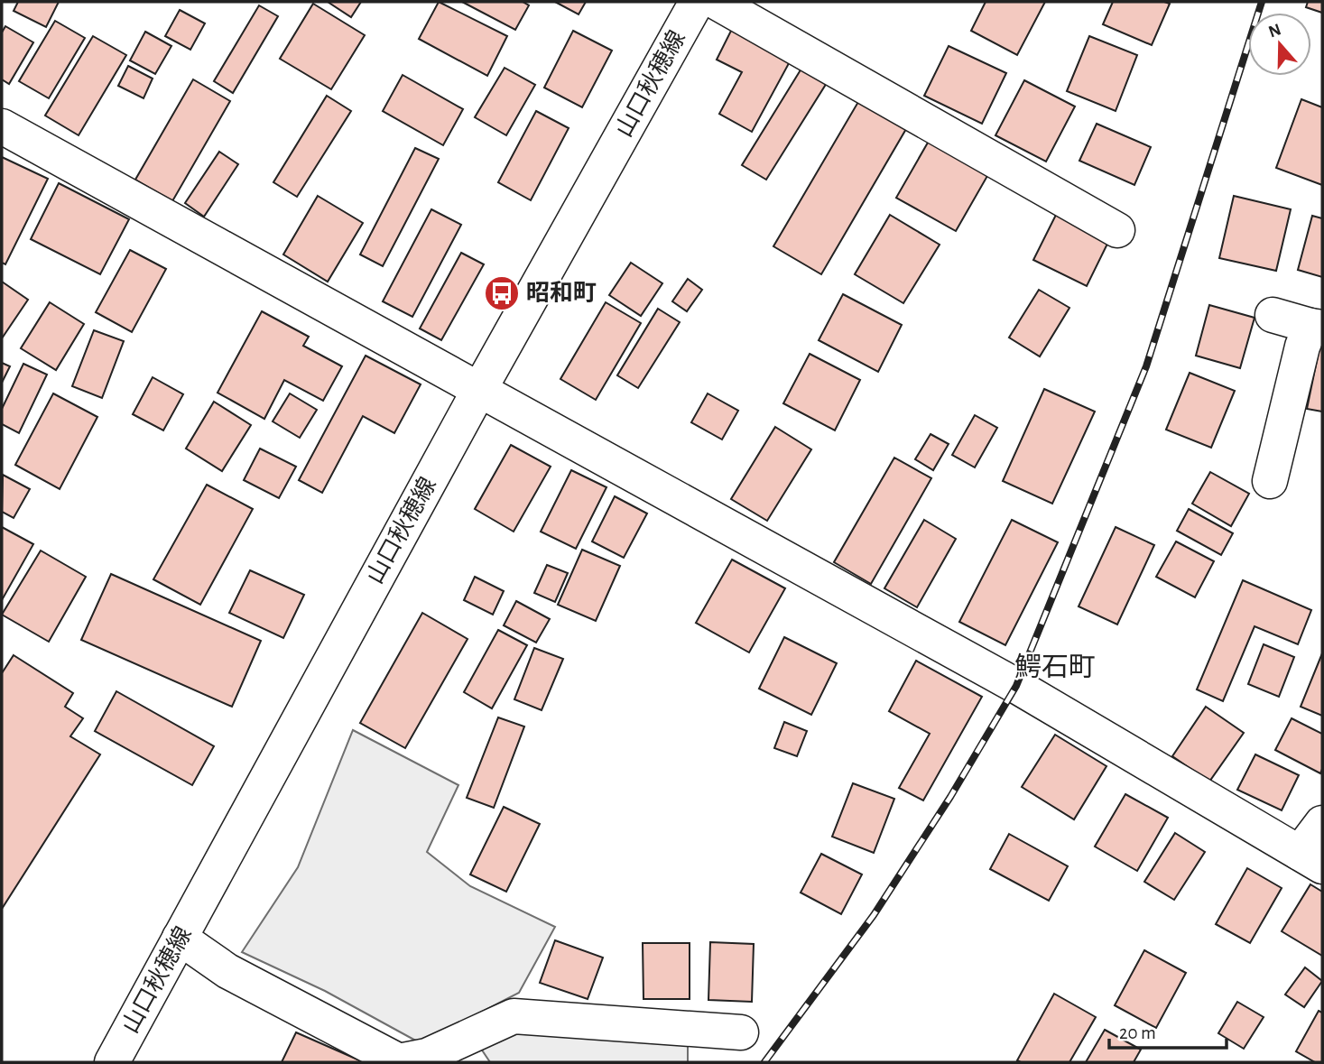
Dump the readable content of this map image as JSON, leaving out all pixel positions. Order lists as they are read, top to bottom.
{
  "streets": {
    "street": ["山口秋穂線"]
  },
  "districts": ["鰐石町"],
  "places": {
    "bus stop": ["昭和町"]
  },
  "scale_bar": "20 m",
  "north": "top"
}
